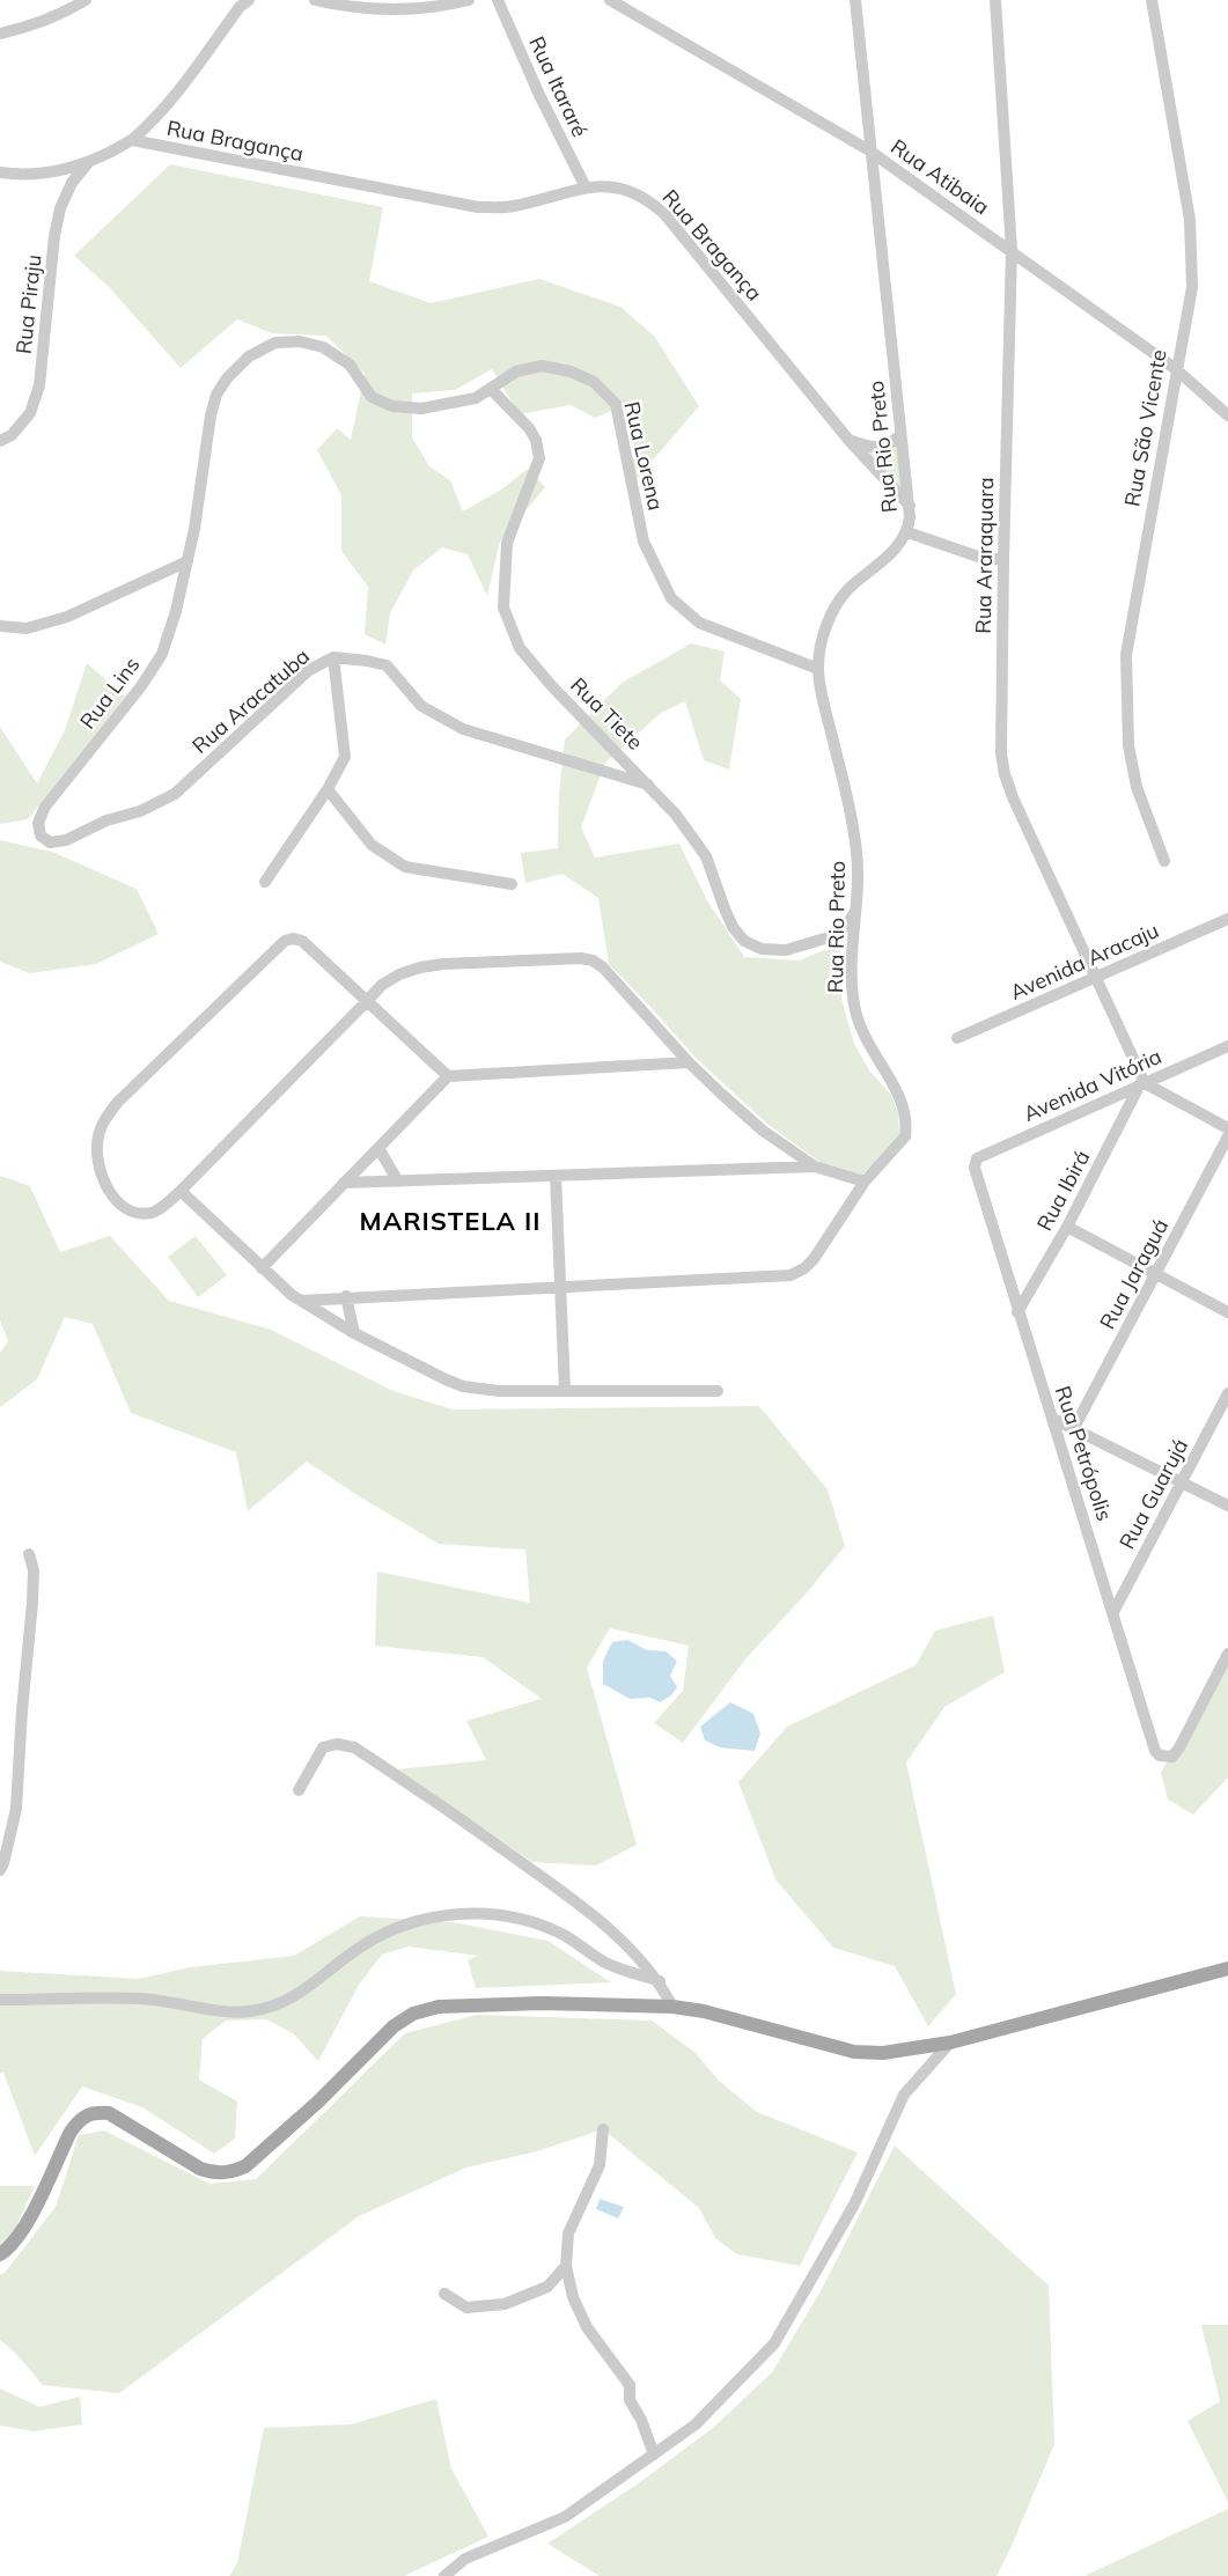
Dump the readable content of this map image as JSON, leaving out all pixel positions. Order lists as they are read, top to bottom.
{
  "streets": {
    "street": [
      "Rua Itararé",
      "Rua Bragança",
      "Rua Atibaia",
      "Rua Piraju",
      "Rua São Vicente",
      "Rua Rio Preto",
      "Rua Lorena",
      "Rua Araraquara",
      "Rua Lins",
      "Rua Aracatuba",
      "Rua Tiete",
      "Avenida Aracaju",
      "Avenida Vitória",
      "Rua Ibirá",
      "Rua Jaraguá",
      "Rua Petrópolis",
      "Rua Guarujá"
    ]
  },
  "crossings": [
    ["Rua Itararé", "Rua Bragança"],
    ["Rua Bragança", "Rua Rio Preto"],
    ["Rua Atibaia", "Rua São Vicente"],
    ["Rua Atibaia", "Rua Rio Preto"],
    ["Rua Atibaia", "Rua Araraquara"],
    ["Rua Rio Preto", "Rua Lorena"],
    ["Rua Rio Preto", "Rua Tiete"],
    ["Rua Lorena", "Rua Lins"],
    ["Rua Lorena", "Rua Tiete"],
    ["Rua Araraquara", "Avenida Aracaju"],
    ["Rua Araraquara", "Avenida Vitória"],
    ["Rua Araraquara", "Rua Ibirá"],
    ["Rua Lins", "Rua Aracatuba"],
    ["Rua Aracatuba", "Rua Tiete"],
    ["Avenida Vitória", "Rua Ibirá"],
    ["Avenida Vitória", "Rua Petrópolis"],
    ["Rua Ibirá", "Rua Petrópolis"],
    ["Rua Petrópolis", "Rua Guarujá"]
  ],
  "districts": ["MARISTELA II"]
}
